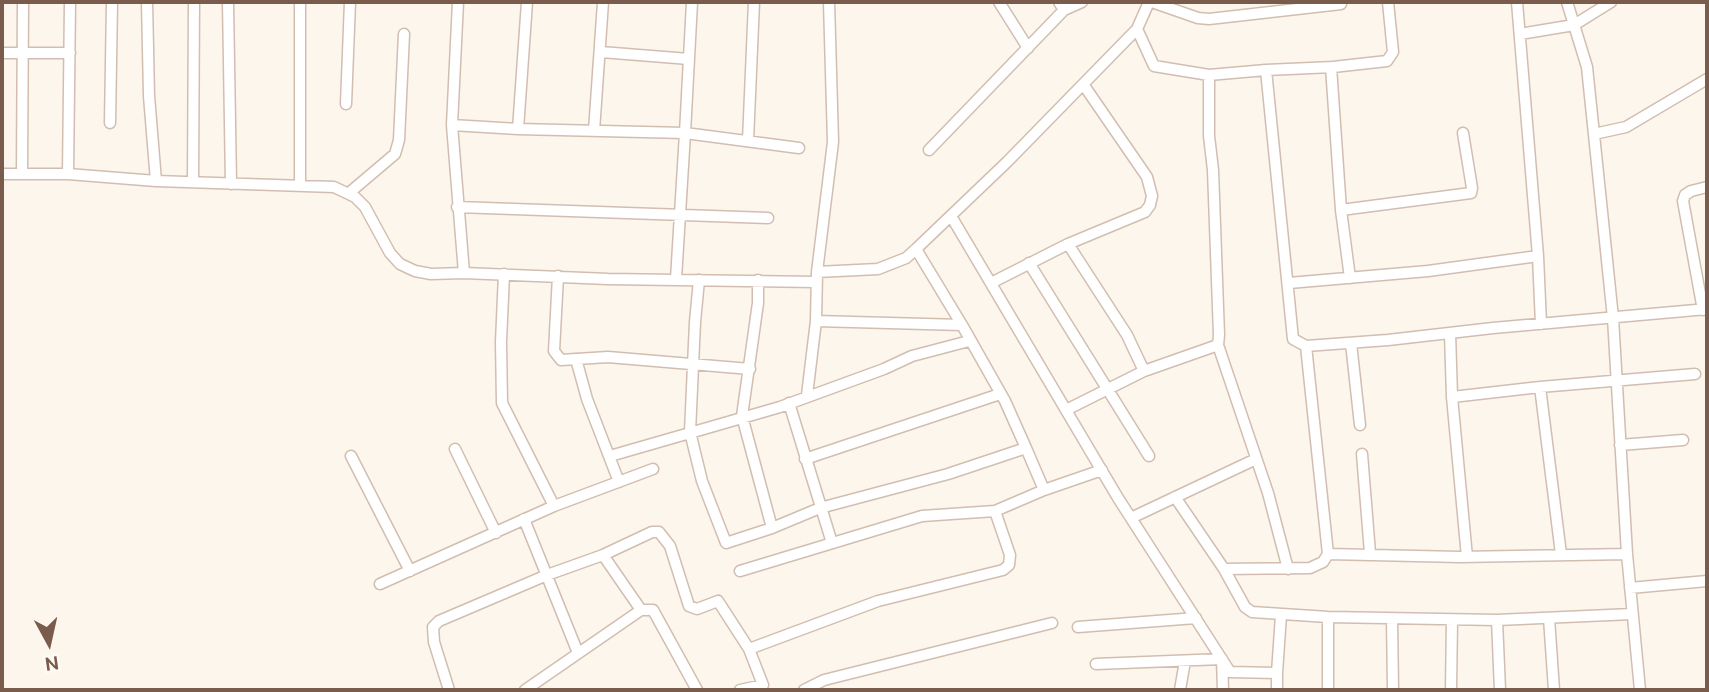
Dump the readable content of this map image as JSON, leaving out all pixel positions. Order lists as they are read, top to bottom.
{
  "north": "bottom"
}
